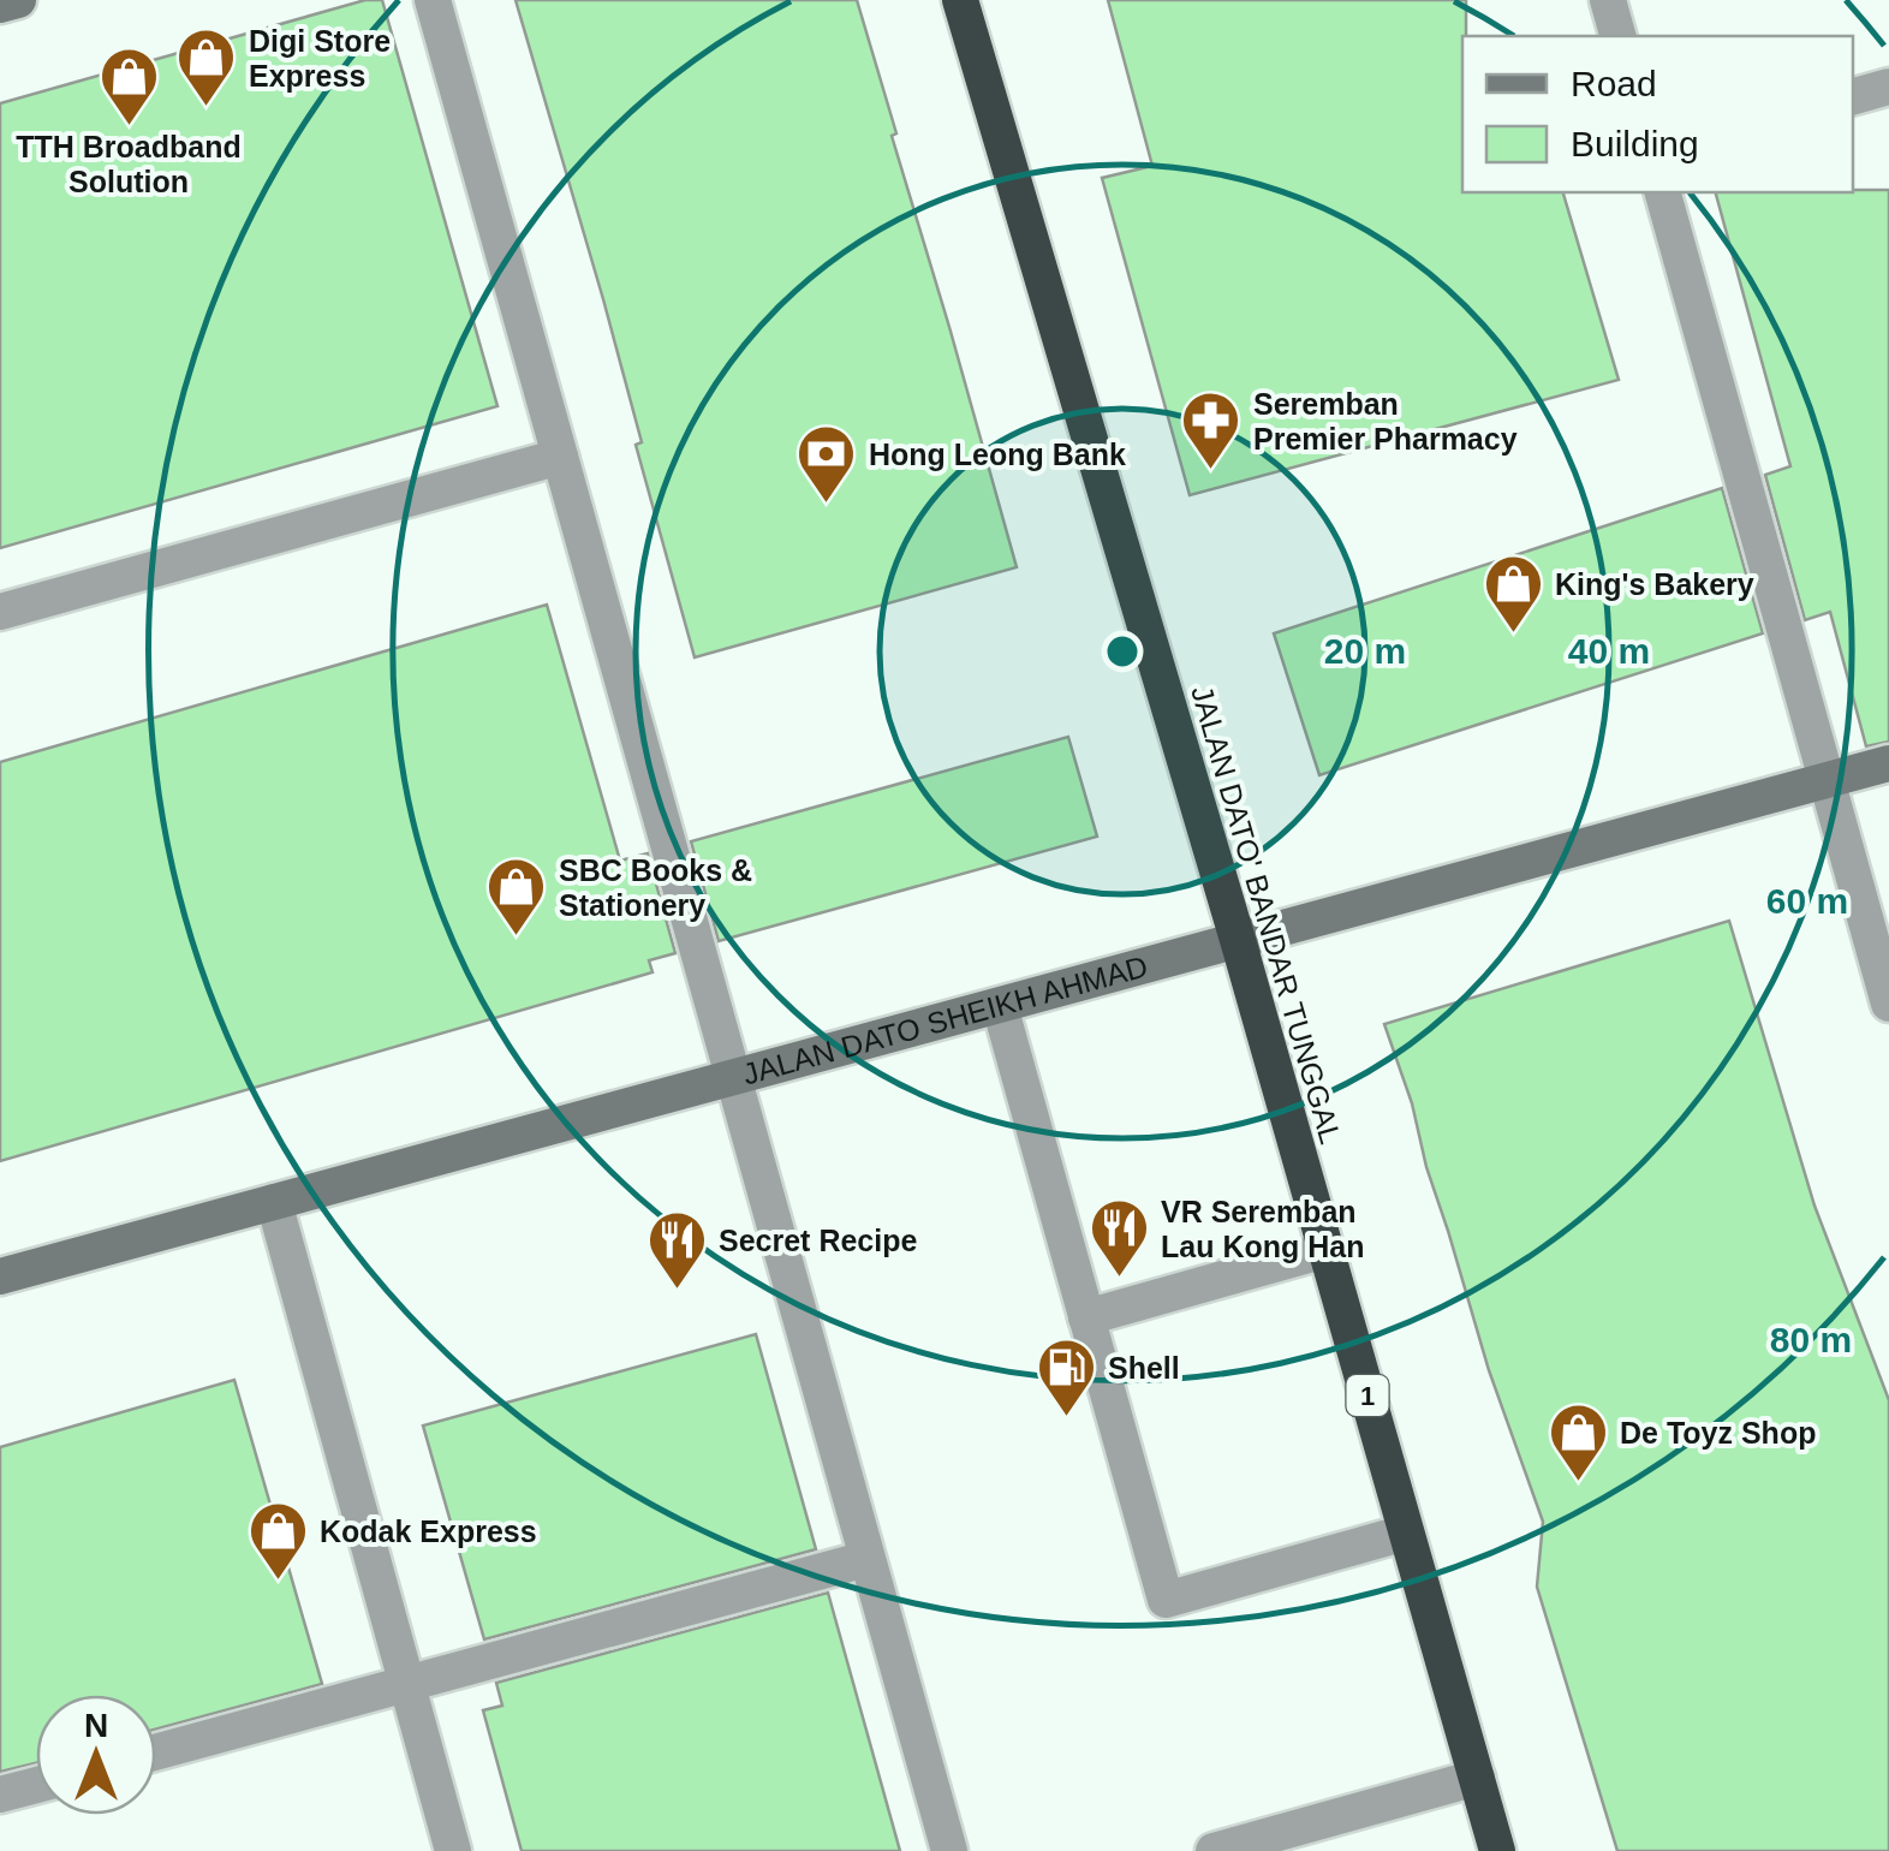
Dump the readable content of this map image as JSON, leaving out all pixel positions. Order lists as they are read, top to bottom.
{
  "streets": {
    "highway": ["JALAN DATO' BANDAR TUNGGAL", "1"],
    "main road": ["JALAN DATO SHEIKH AHMAD"]
  },
  "crossings": [
    ["JALAN DATO' BANDAR TUNGGAL", "JALAN DATO SHEIKH AHMAD"]
  ],
  "places": {
    "shop": [
      "Digi Store Express",
      "TTH Broadband Solution",
      "King's Bakery",
      "SBC Books & Stationery",
      "De Toyz Shop",
      "Kodak Express"
    ],
    "pharmacy": ["Seremban Premier Pharmacy"],
    "bank": ["Hong Leong Bank"],
    "restaurant": ["VR Seremban Lau Kong Han", "Secret Recipe"],
    "fuel station": ["Shell"]
  },
  "legend": ["Road", "Building"],
  "north": "top",
  "rings": [
    "20 m",
    "40 m",
    "60 m",
    "80 m"
  ]
}
